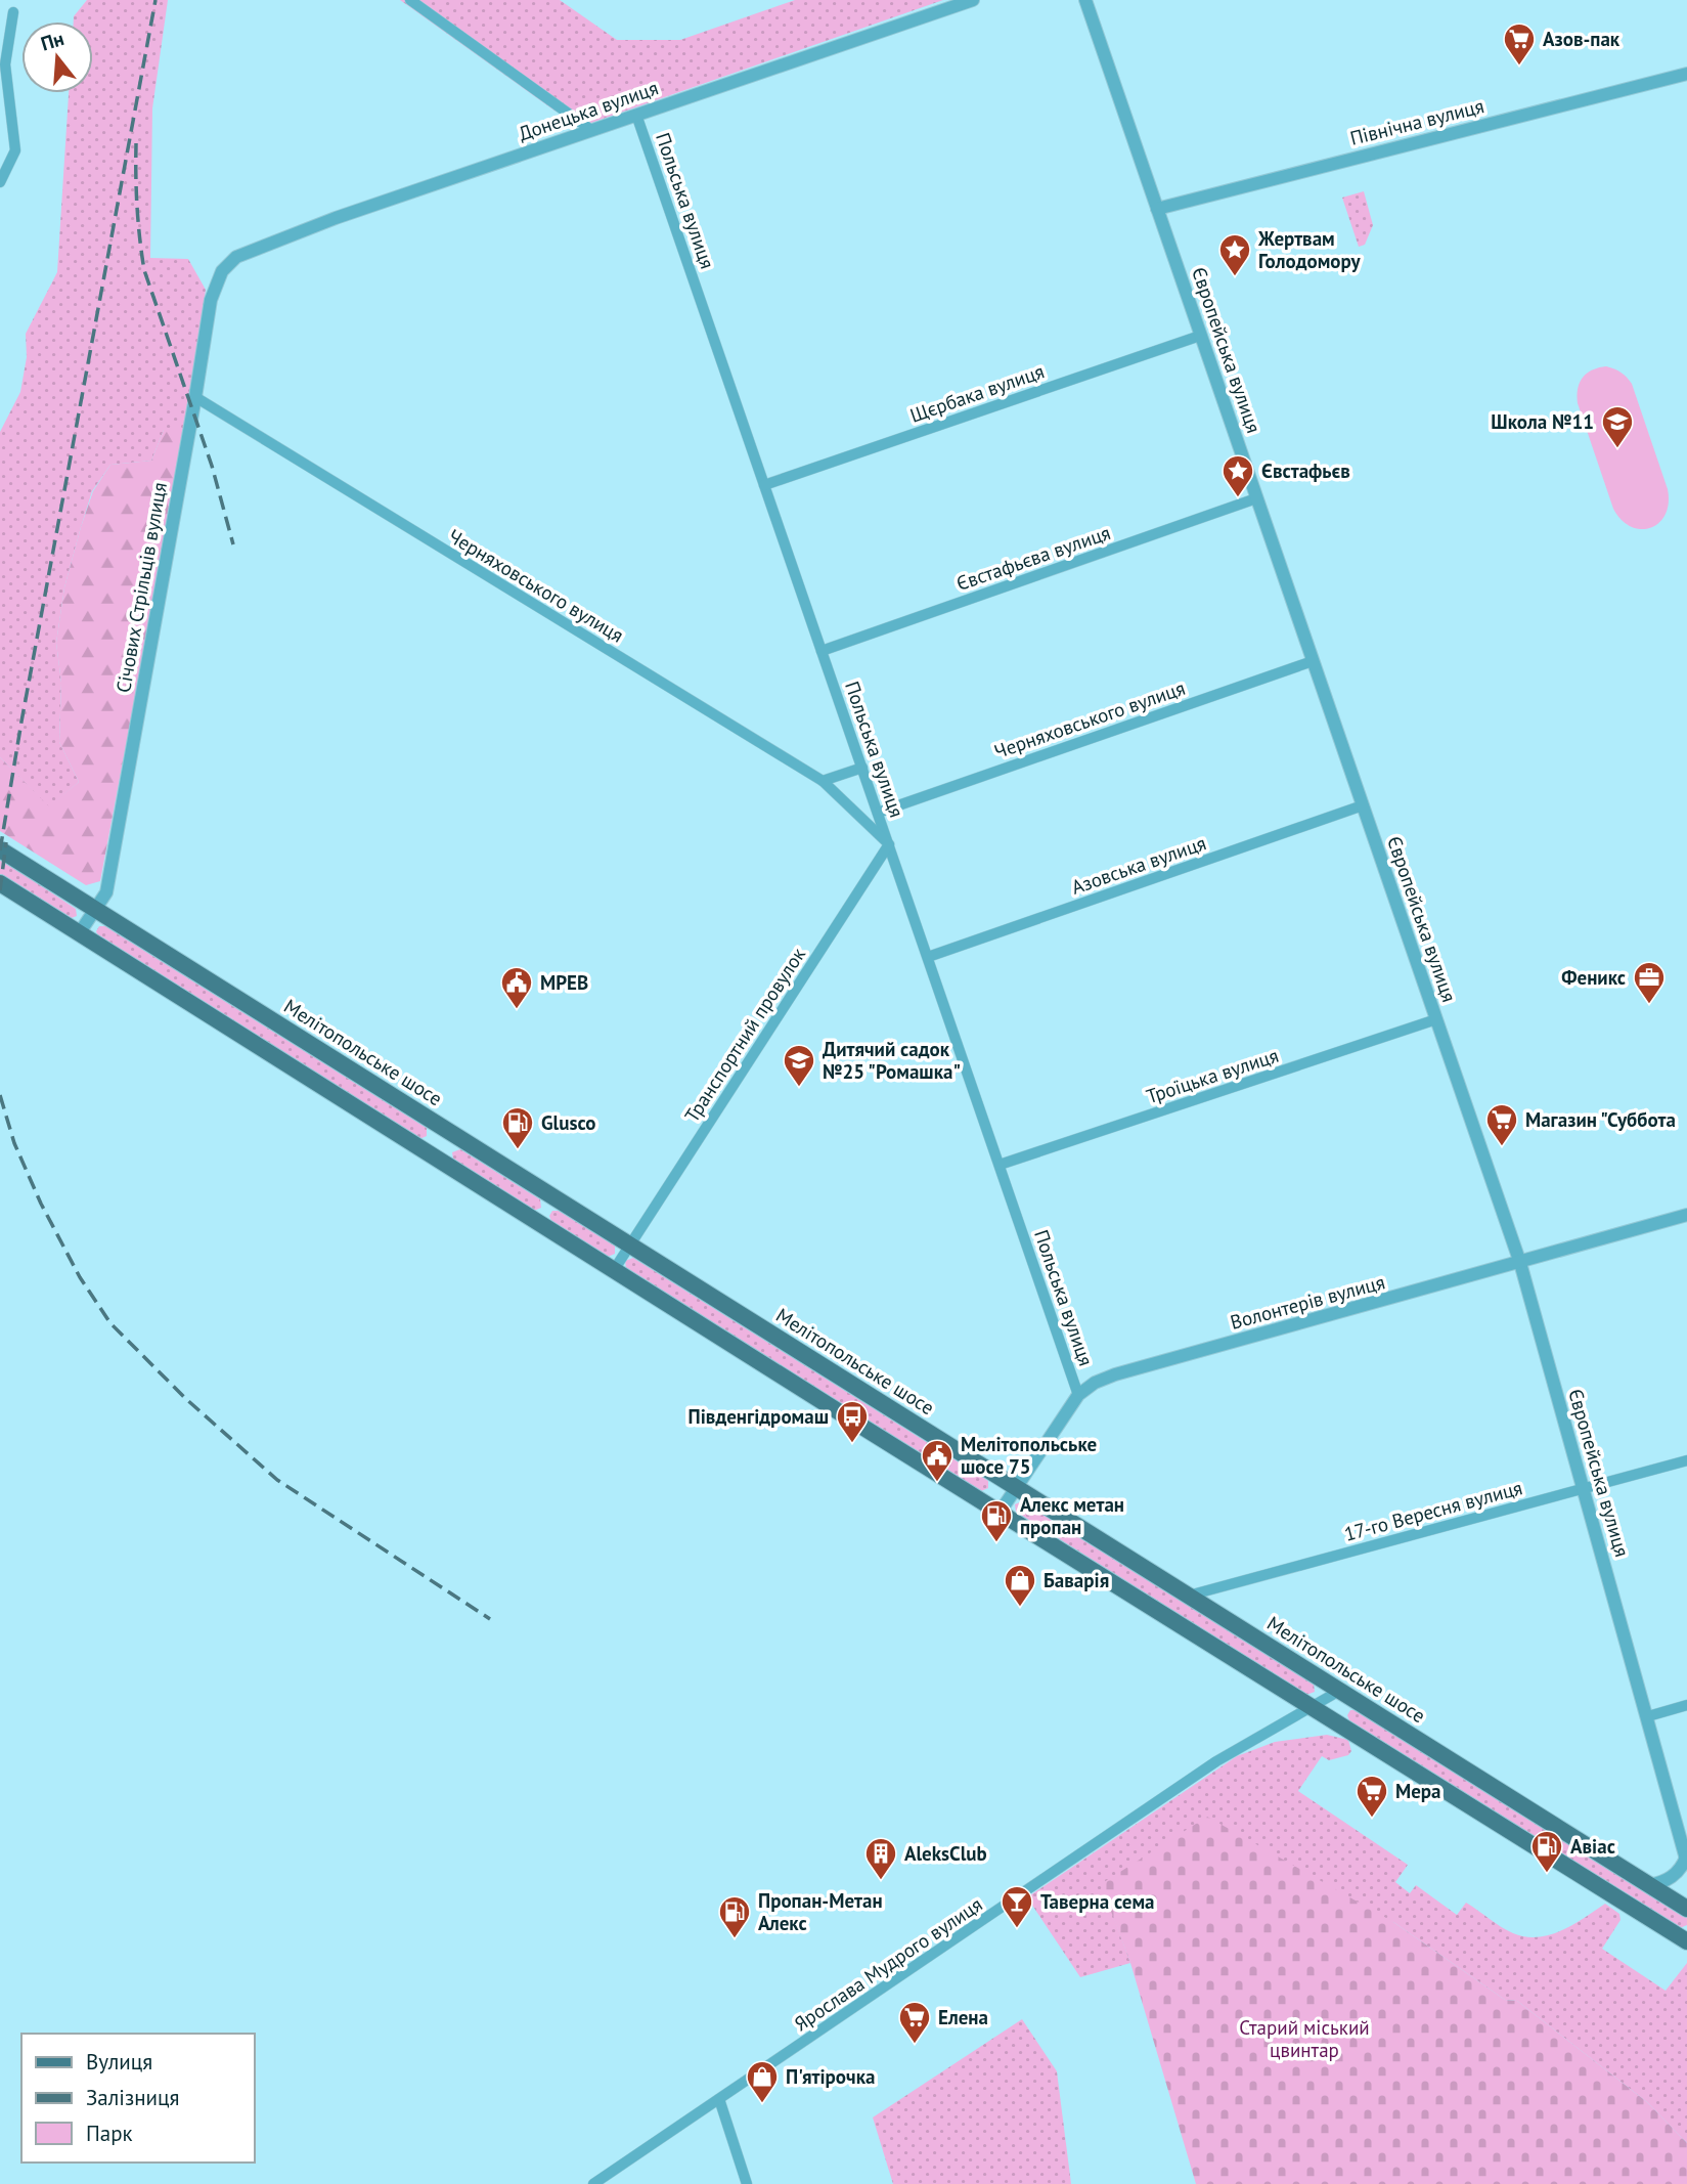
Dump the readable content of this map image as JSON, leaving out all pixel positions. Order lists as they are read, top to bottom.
{
  "streets": {
    "main road": ["Мелітопольське шосе"],
    "street": [
      "Донецька вулиця",
      "Північна вулиця",
      "Польська вулиця",
      "Європейська вулиця",
      "Щєрбака вулиця",
      "Євстафьєва вулиця",
      "Черняховського вулиця",
      "Січових Стрільців вулиця",
      "Азовська вулиця",
      "Транспортний провулок",
      "Троїцька вулиця",
      "Волонтерів вулиця",
      "17-го Вересня вулиця",
      "Ярослава Мудрого вулиця"
    ]
  },
  "crossings": [
    ["Донецька вулиця", "Польська вулиця"],
    ["Донецька вулиця", "Січових Стрільців вулиця"],
    ["Північна вулиця", "Європейська вулиця"],
    ["Польська вулиця", "Щєрбака вулиця"],
    ["Польська вулиця", "Євстафьєва вулиця"],
    ["Польська вулиця", "Черняховського вулиця"],
    ["Польська вулиця", "Азовська вулиця"],
    ["Польська вулиця", "Транспортний провулок"],
    ["Польська вулиця", "Троїцька вулиця"],
    ["Польська вулиця", "Волонтерів вулиця"],
    ["Європейська вулиця", "Щєрбака вулиця"],
    ["Європейська вулиця", "Євстафьєва вулиця"],
    ["Європейська вулиця", "Черняховського вулиця"],
    ["Європейська вулиця", "Азовська вулиця"],
    ["Європейська вулиця", "Троїцька вулиця"],
    ["Європейська вулиця", "Волонтерів вулиця"],
    ["Європейська вулиця", "17-го Вересня вулиця"],
    ["Черняховського вулиця", "Січових Стрільців вулиця"],
    ["Черняховського вулиця", "Транспортний провулок"],
    ["Січових Стрільців вулиця", "Мелітопольське шосе"],
    ["Транспортний провулок", "Мелітопольське шосе"],
    ["Мелітопольське шосе", "Волонтерів вулиця"],
    ["Мелітопольське шосе", "17-го Вересня вулиця"],
    ["Мелітопольське шосе", "Ярослава Мудрого вулиця"]
  ],
  "parks": ["Старий міський цвинтар"],
  "places": {
    "supermarket": [
      "Азов-пак",
      "Магазин \"Суббота",
      "Мера",
      "Елена"
    ],
    "place": ["Жертвам Голодомору", "Євстафьєв"],
    "school or university": ["Школа №11", "Дитячий садок №25 \"Ромашка\""],
    "office": ["Феникс"],
    "public building": ["МРЕВ", "Мелітопольське шосе 75"],
    "fuel station": [
      "Glusco",
      "Алекс метан пропан",
      "Авіас",
      "Пропан-Метан Алекс"
    ],
    "bus stop": ["Південгідромаш"],
    "shop": ["Баварія", "П'ятірочка"],
    "building": ["AleksClub"],
    "bar": ["Таверна сема"]
  },
  "legend": ["Вулиця", "Залізниця", "Парк"],
  "north": "top"
}
